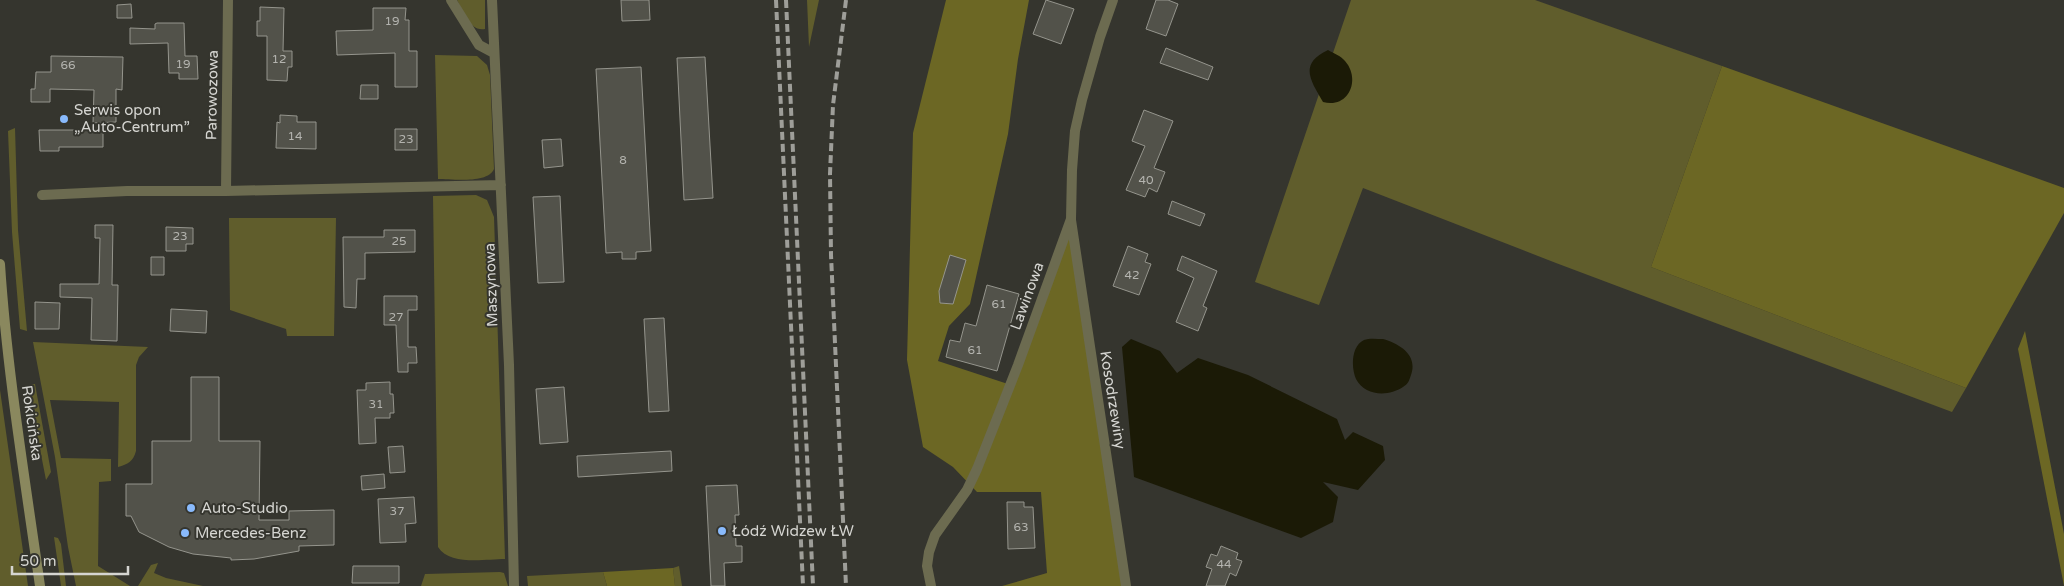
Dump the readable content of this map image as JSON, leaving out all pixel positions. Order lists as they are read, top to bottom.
{
  "streets": {
    "main road": ["Rokicińska"],
    "street": [
      "Parowozowa",
      "Maszynowa",
      "Lawinowa",
      "Kosodrzewiny"
    ]
  },
  "crossings": [
    ["Lawinowa", "Kosodrzewiny"]
  ],
  "places": [
    "Serwis opon „Auto-Centrum”",
    "Auto-Studio",
    "Łódź Widzew ŁW",
    "Mercedes-Benz"
  ],
  "house_numbers": [
    "19",
    "12",
    "19",
    "66",
    "14",
    "23",
    "8",
    "40",
    "23",
    "25",
    "42",
    "61",
    "27",
    "61",
    "31",
    "37",
    "63",
    "44"
  ],
  "scale_bar": "50 m"
}
